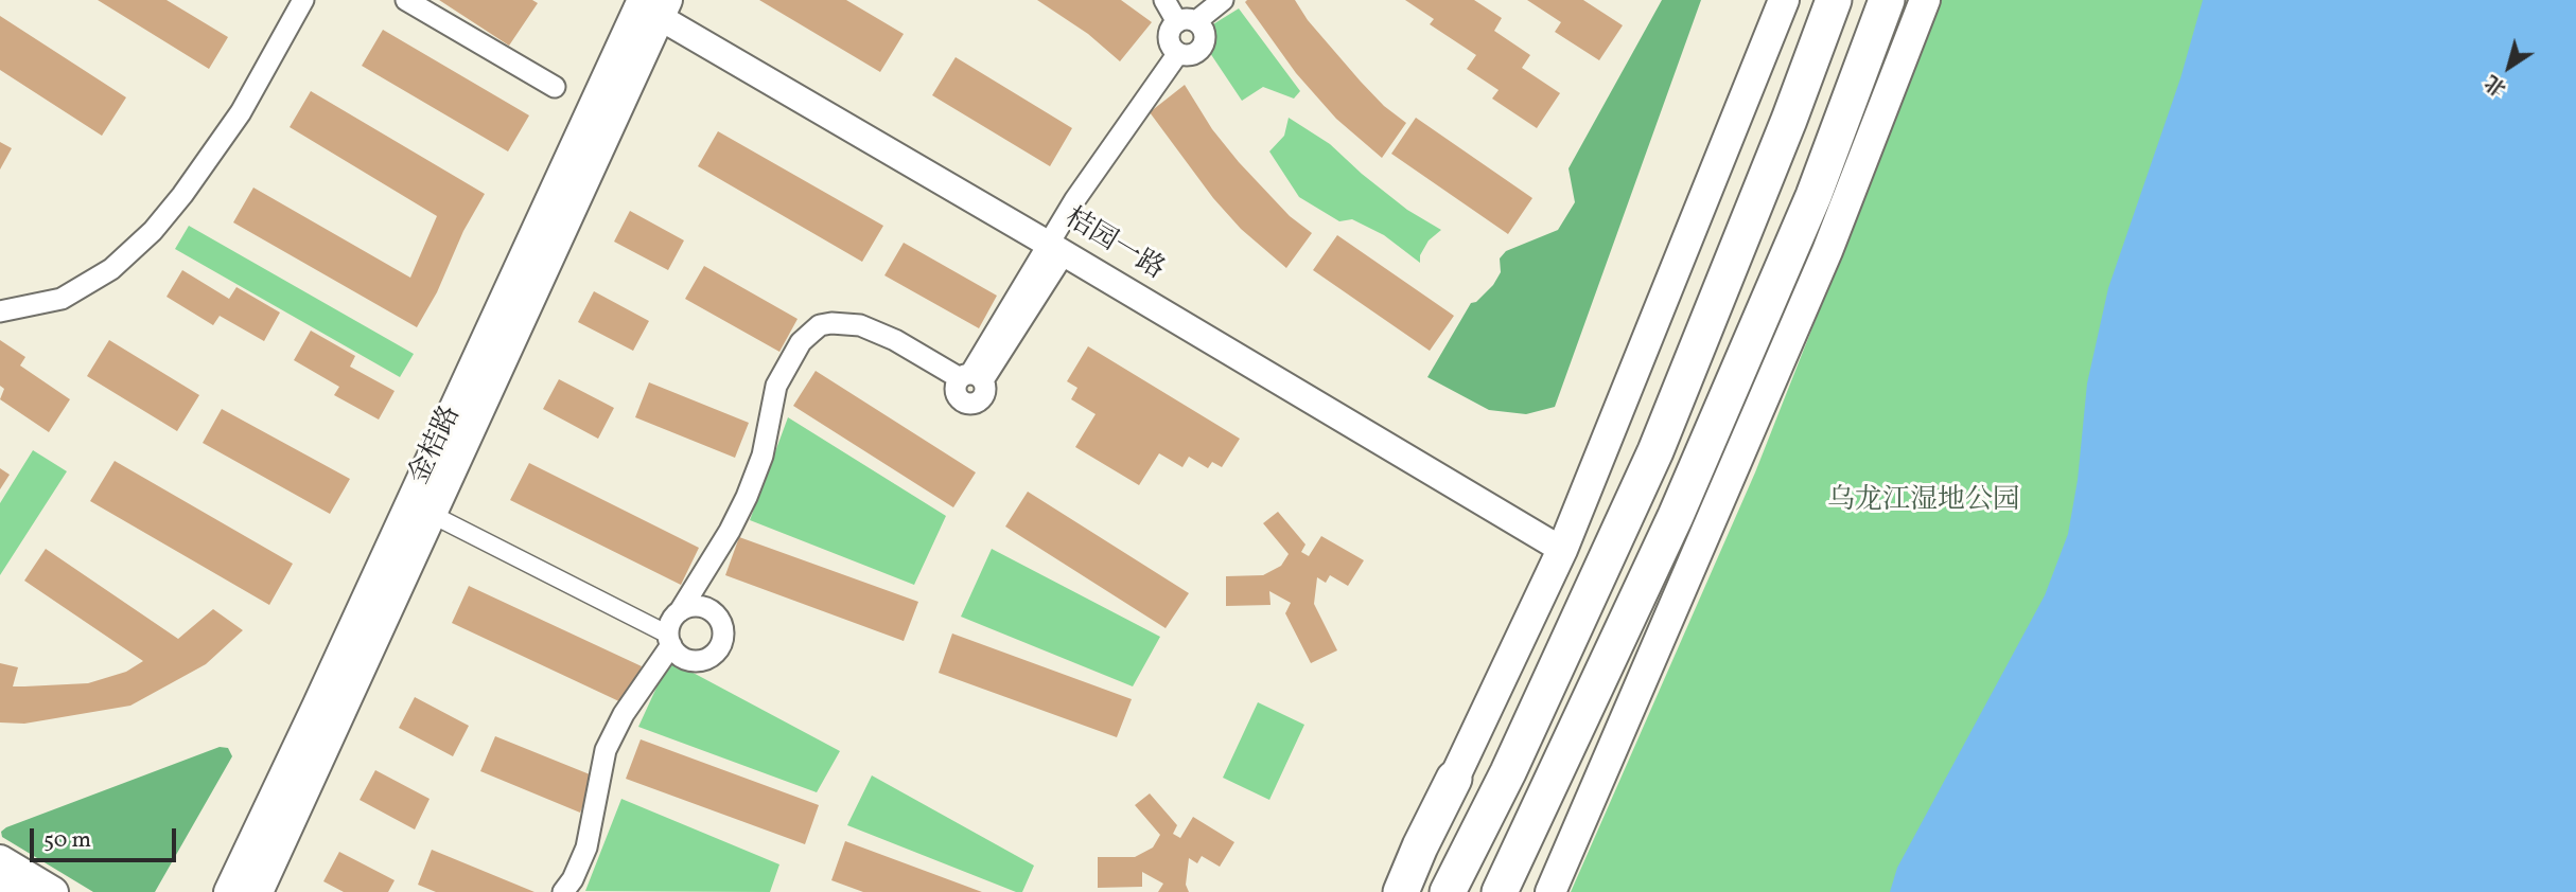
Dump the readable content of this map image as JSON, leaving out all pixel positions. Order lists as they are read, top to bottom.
{
  "streets": {
    "main road": ["金桔路"],
    "street": ["桔园一路"]
  },
  "crossings": [
    ["桔园一路", "金桔路"]
  ],
  "parks": ["乌龙江湿地公园"],
  "scale_bar": "50 m",
  "north": "bottom left"
}
